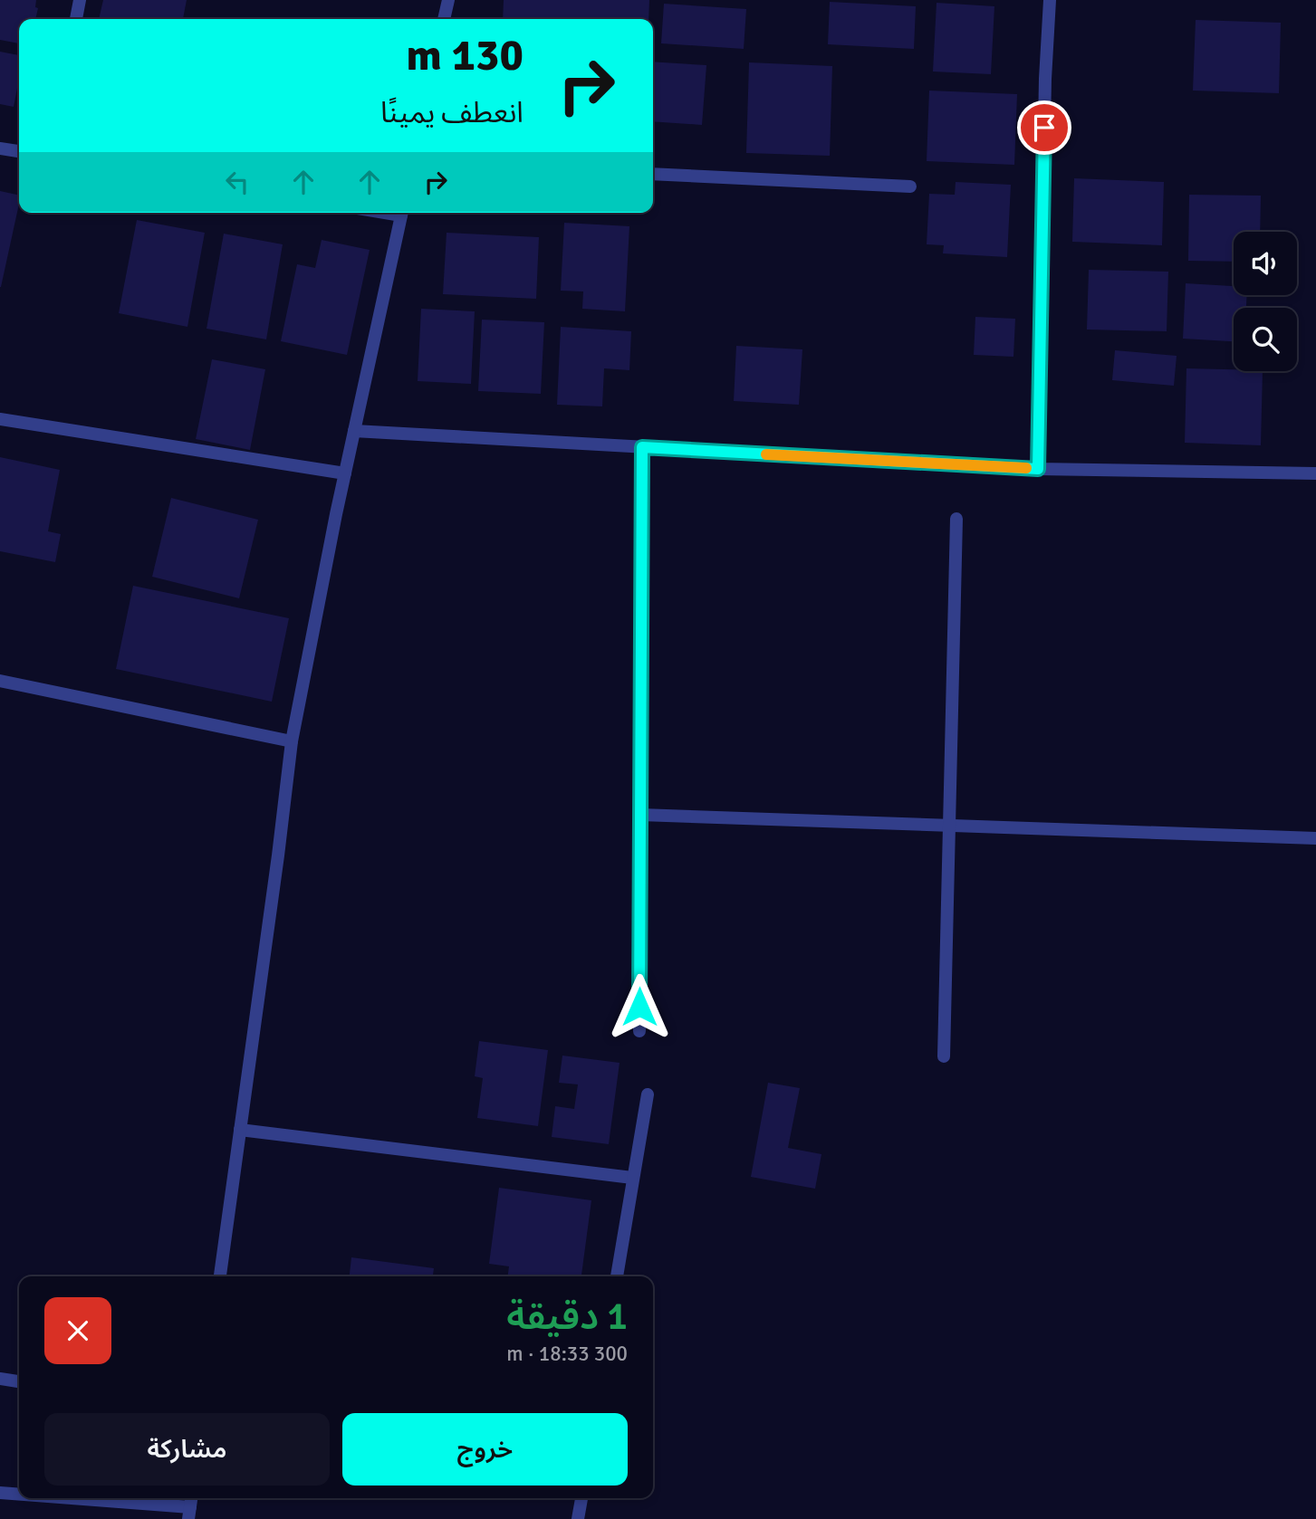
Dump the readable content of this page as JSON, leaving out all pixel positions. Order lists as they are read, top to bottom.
{
  "page": {
    "turn": ["130 m", "انعطف يمينًا"],
    "heading": ["1 دقيقة", "300 m · 18:33"],
    "buttons": ["خروج", "مشاركة"]
  }
}
